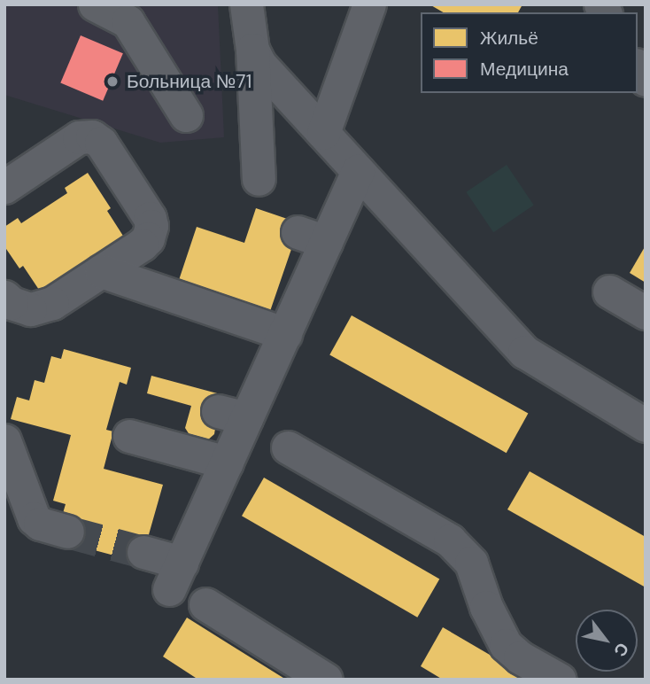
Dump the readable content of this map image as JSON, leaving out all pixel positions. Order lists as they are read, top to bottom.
{
  "places": ["Больница №71"],
  "legend": ["Жильё", "Медицина"],
  "north": "bottom right"
}
